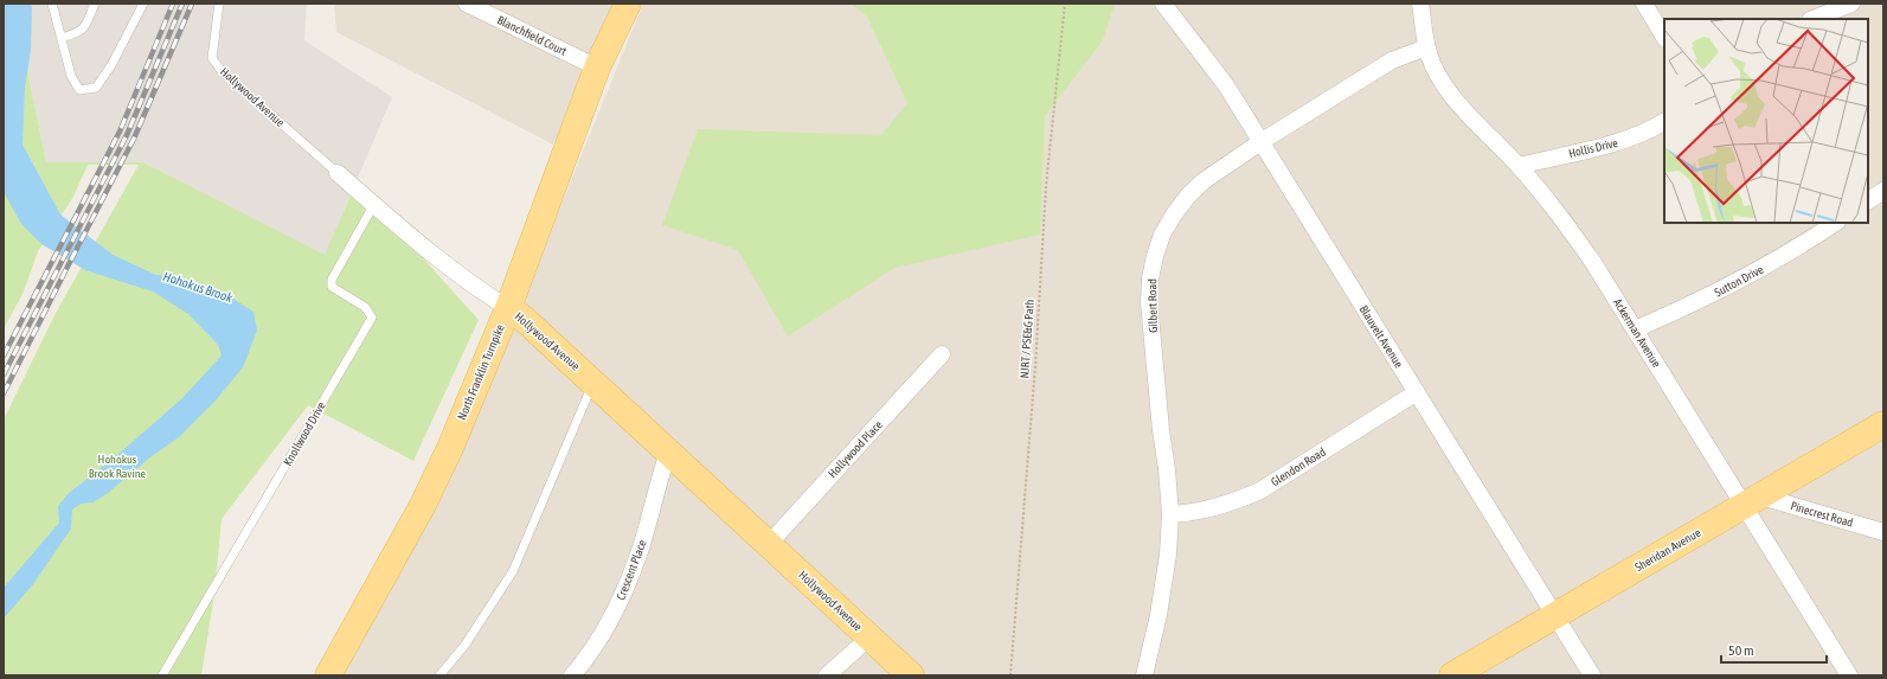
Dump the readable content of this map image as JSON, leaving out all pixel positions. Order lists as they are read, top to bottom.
{
  "streets": {
    "main road": ["Hollywood Avenue", "North Franklin Turnpike", "Sheridan Avenue"],
    "street": [
      "Blanchfield Court",
      "Hollis Drive",
      "Sutton Drive",
      "Gilbert Road",
      "Ackerman Avenue",
      "Blauvelt Avenue",
      "Hollywood Place",
      "Glendon Road",
      "Pinecrest Road",
      "Crescent Place"
    ],
    "lane": ["Knollwood Drive"],
    "path": ["NJRT / PSE&G Path"]
  },
  "crossings": [
    ["Blanchfield Court", "North Franklin Turnpike"],
    ["Hollywood Avenue", "North Franklin Turnpike"],
    ["Hollywood Avenue", "Knollwood Drive"],
    ["Hollywood Avenue", "Hollywood Place"],
    ["Hollywood Avenue", "Crescent Place"],
    ["Hollis Drive", "Ackerman Avenue"],
    ["Sutton Drive", "Ackerman Avenue"],
    ["Gilbert Road", "Ackerman Avenue"],
    ["Gilbert Road", "Blauvelt Avenue"],
    ["Gilbert Road", "Glendon Road"],
    ["Ackerman Avenue", "Pinecrest Road"],
    ["Ackerman Avenue", "Sheridan Avenue"],
    ["Blauvelt Avenue", "Glendon Road"],
    ["Blauvelt Avenue", "Sheridan Avenue"],
    ["Pinecrest Road", "Sheridan Avenue"]
  ],
  "water": ["Hohokus Brook"],
  "parks": ["Hohokus Brook Ravine"],
  "scale_bar": "50 m"
}
